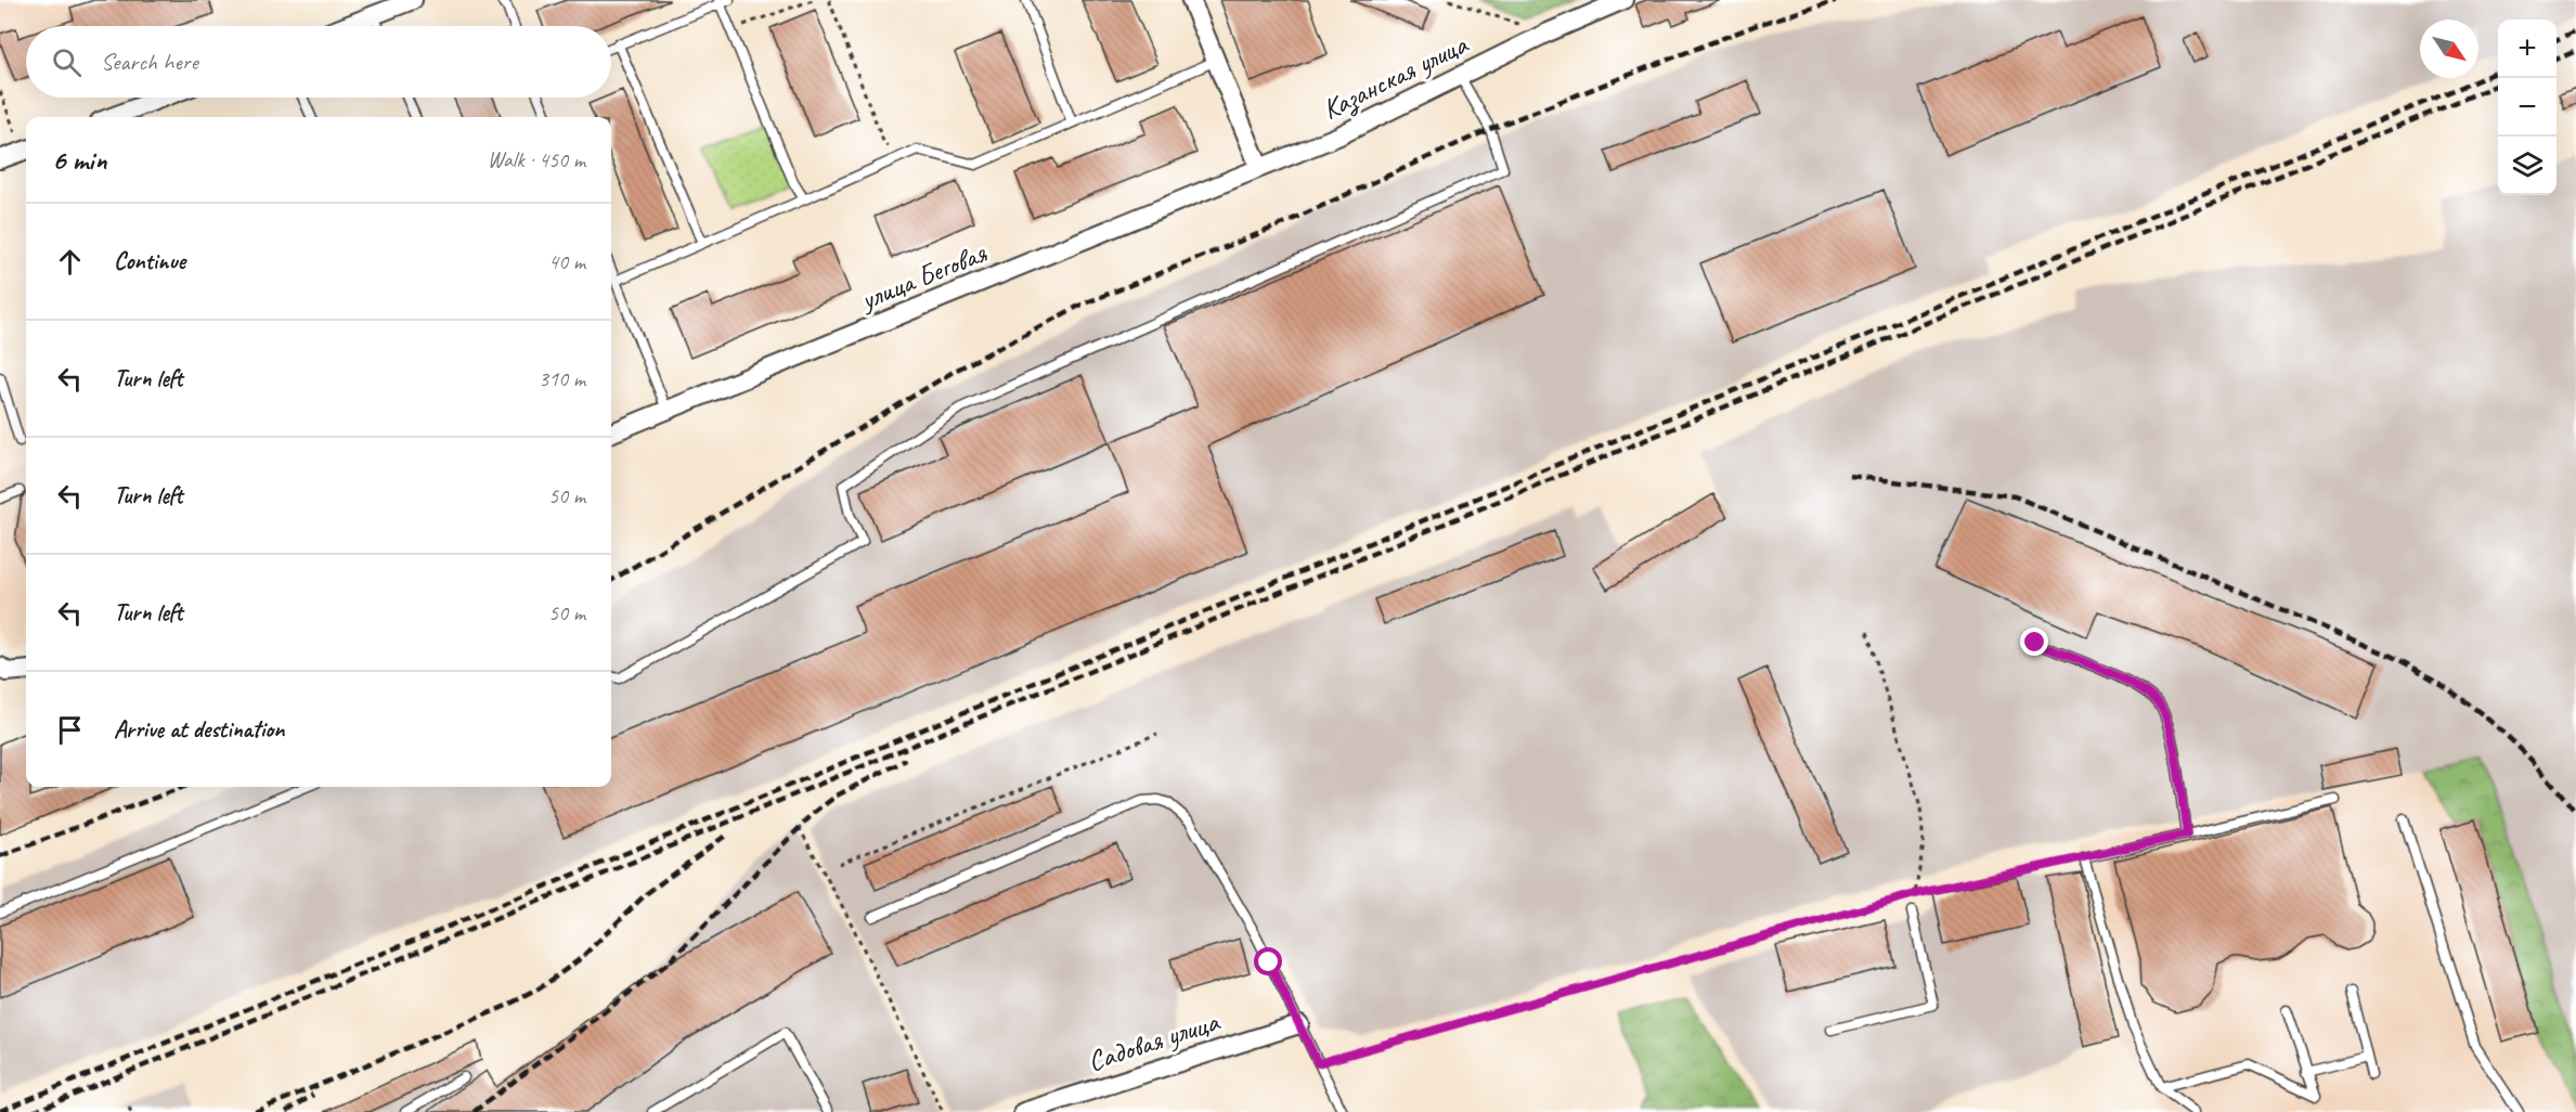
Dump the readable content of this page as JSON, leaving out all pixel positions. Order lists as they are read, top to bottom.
{
  "streets": {
    "street": ["Казанская улица", "улица Беговая", "Садовая улица"]
  },
  "crossings": [
    ["Казанская улица", "улица Беговая"]
  ],
  "north": "bottom right",
  "page": {
    "map_buttons": ["+", "−"],
    "search": "Search here",
    "heading": ["6 min", "Walk · 450 m"],
    "list": [
      ["Continue", "40 m"],
      ["Turn left", "310 m"],
      ["Turn left", "50 m"],
      ["Turn left", "50 m"],
      "Arrive at destination"
    ]
  }
}
